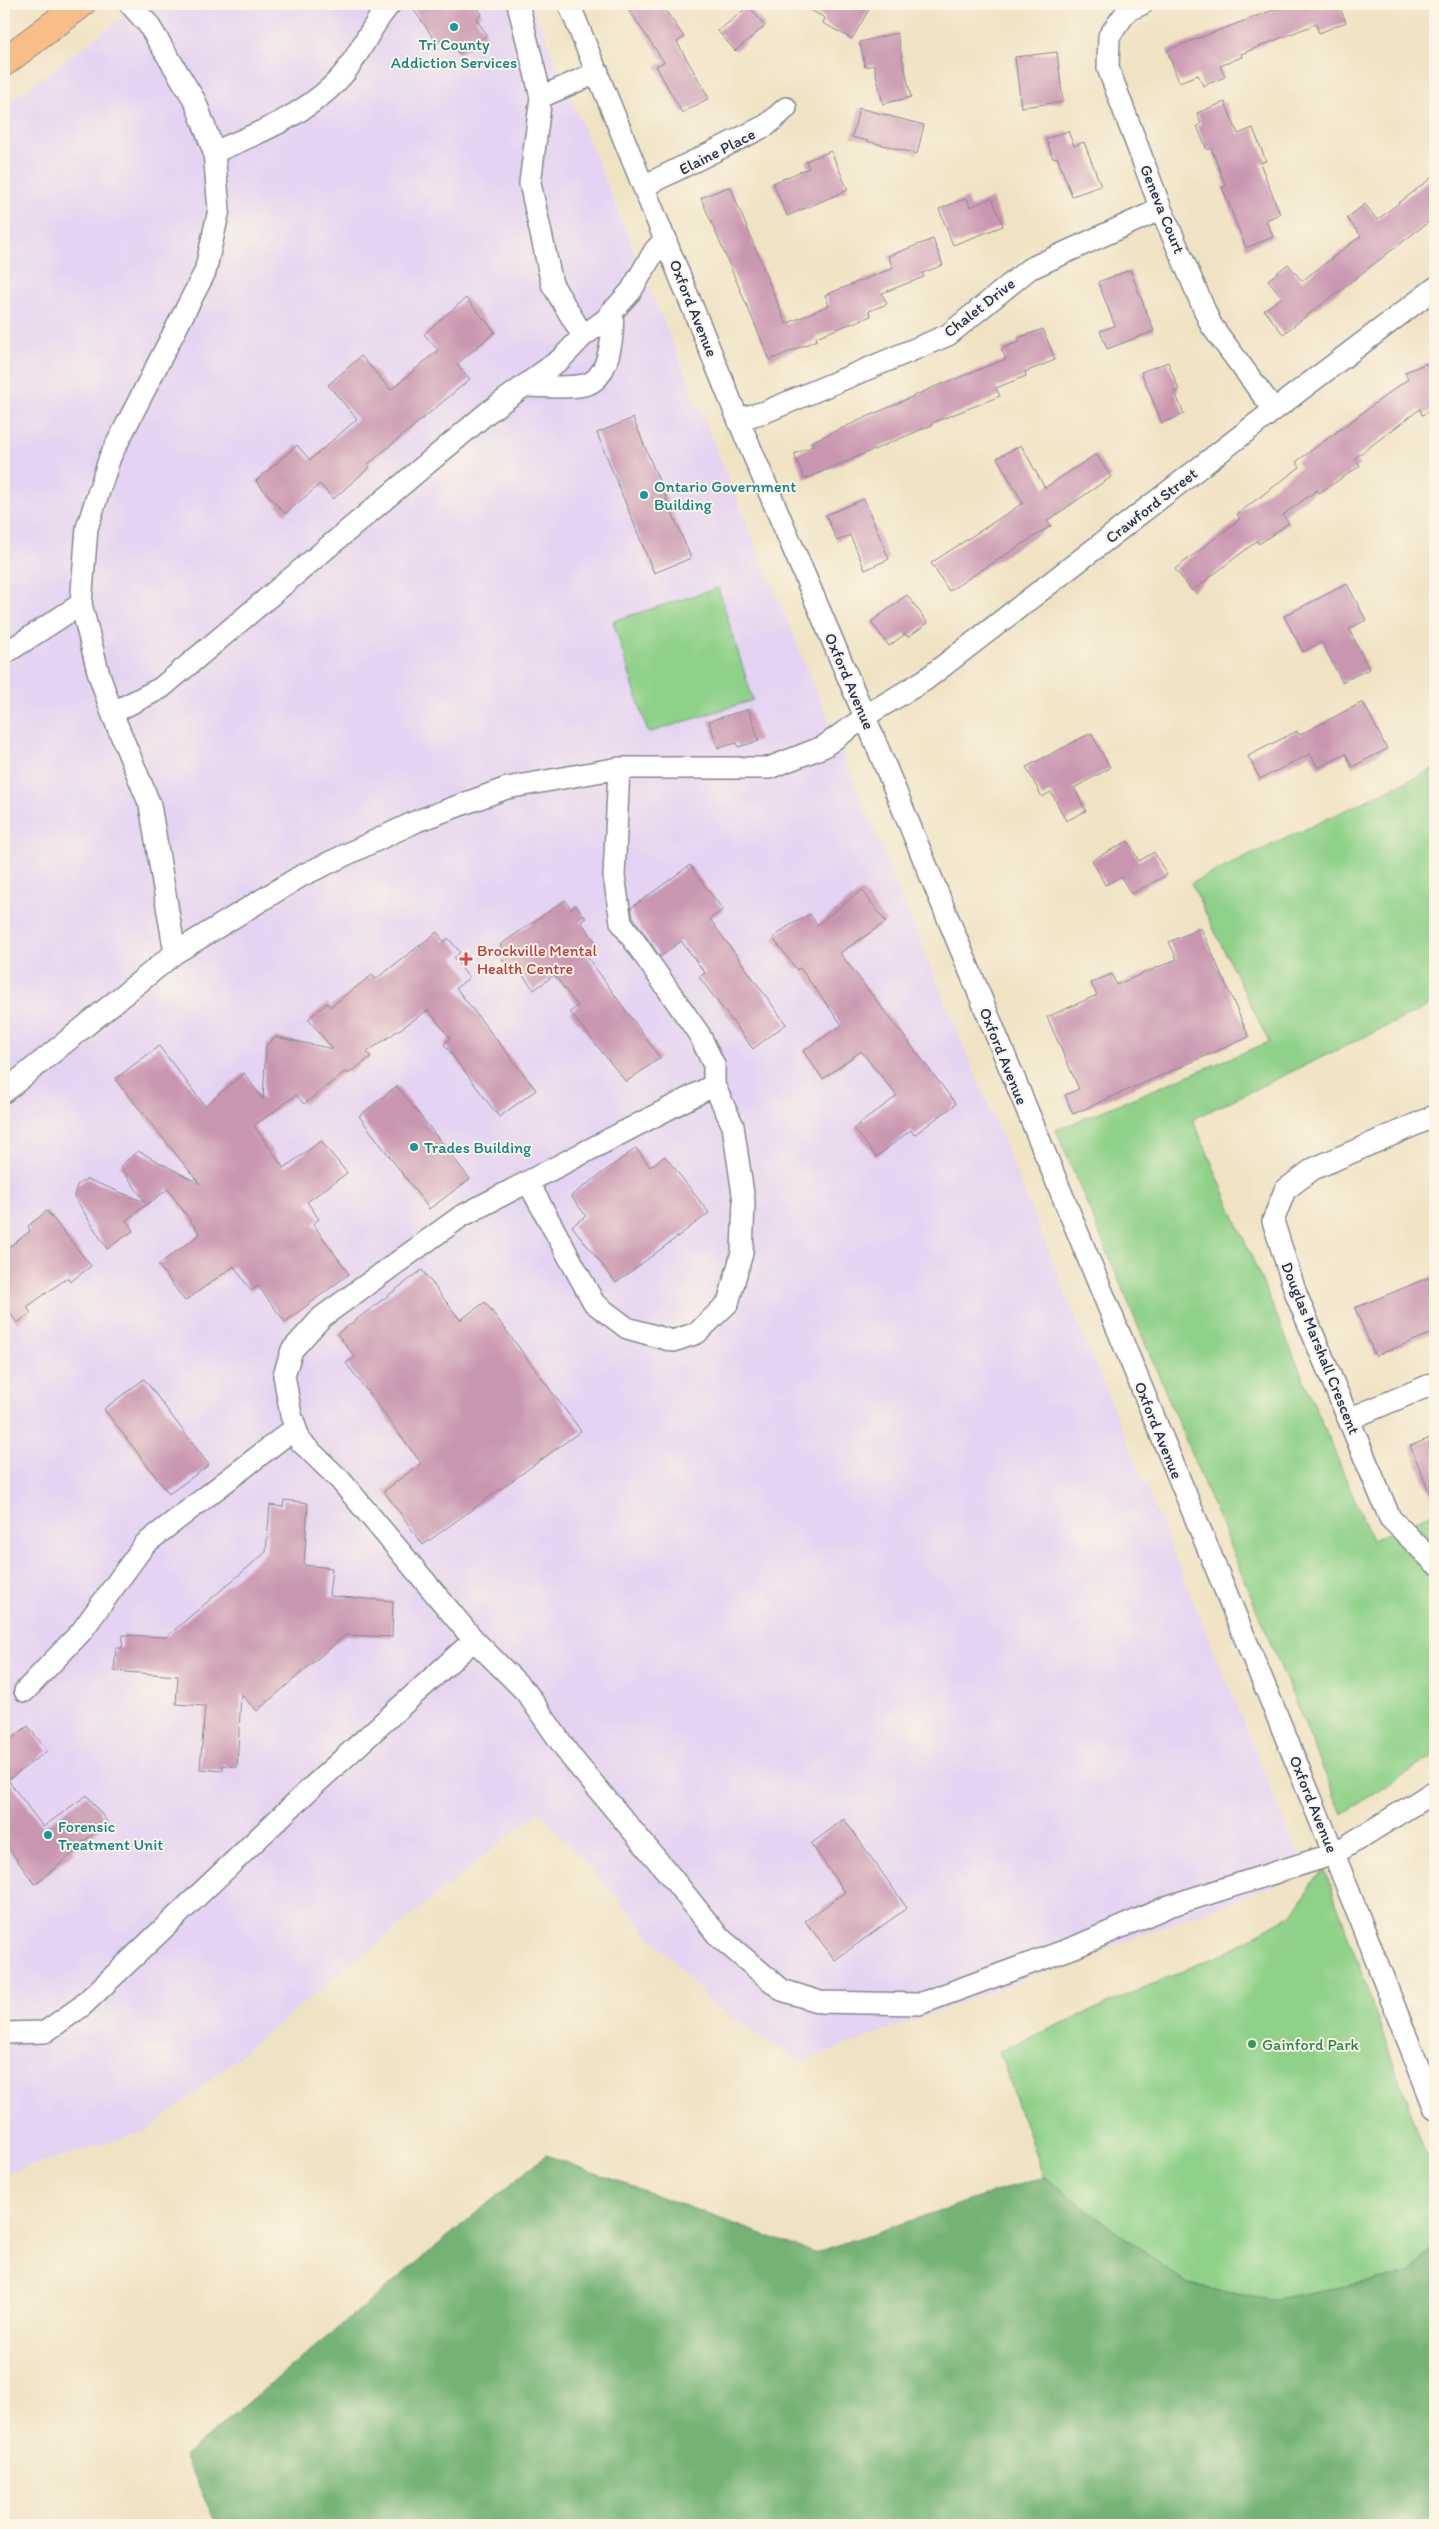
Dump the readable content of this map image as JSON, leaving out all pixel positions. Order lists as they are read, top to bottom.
{
  "streets": {
    "street": [
      "Elaine Place",
      "Geneva Court",
      "Chalet Drive",
      "Oxford Avenue",
      "Crawford Street",
      "Douglas Marshall Crescent"
    ]
  },
  "crossings": [
    ["Elaine Place", "Oxford Avenue"],
    ["Geneva Court", "Chalet Drive"],
    ["Geneva Court", "Crawford Street"],
    ["Chalet Drive", "Oxford Avenue"],
    ["Oxford Avenue", "Crawford Street"]
  ],
  "places": {
    "other": [
      "Tri County Addiction Services",
      "Ontario Government Building",
      "Trades Building",
      "Forensic Treatment Unit",
      "Gainford Park"
    ],
    "health": ["Brockville Mental Health Centre"]
  }
}
